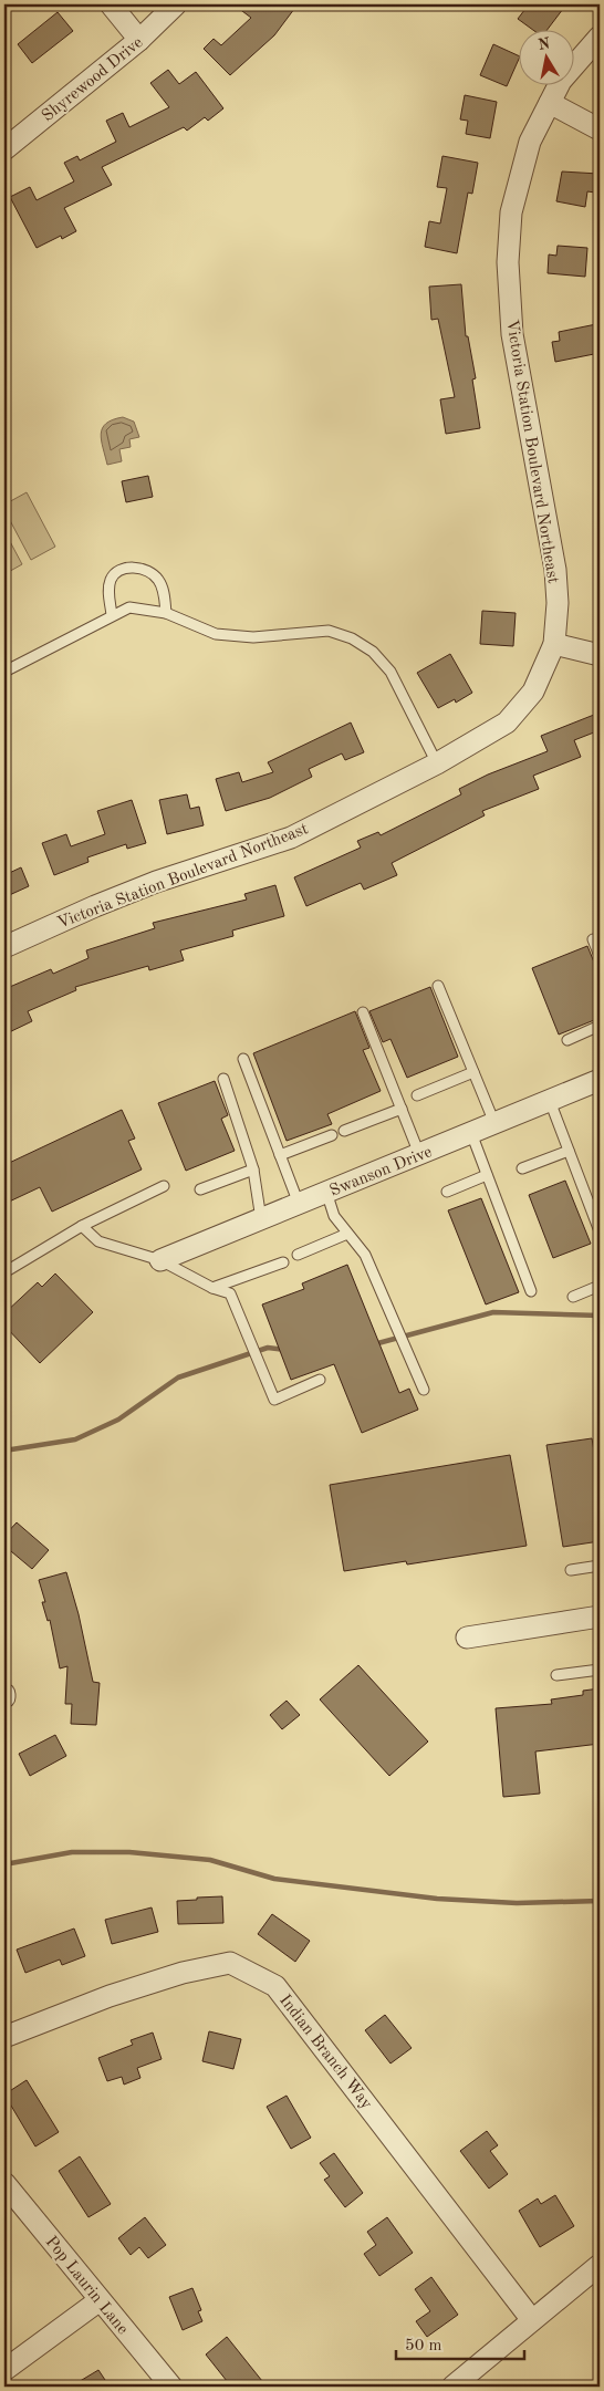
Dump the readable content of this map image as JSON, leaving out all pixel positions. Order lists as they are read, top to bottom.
{
  "streets": {
    "street": [
      "Shyrewood Drive",
      "Victoria Station Boulevard Northeast",
      "Swanson Drive",
      "Indian Branch Way",
      "Pop Laurin Lane"
    ]
  },
  "scale_bar": "50 m",
  "north": "top"
}
